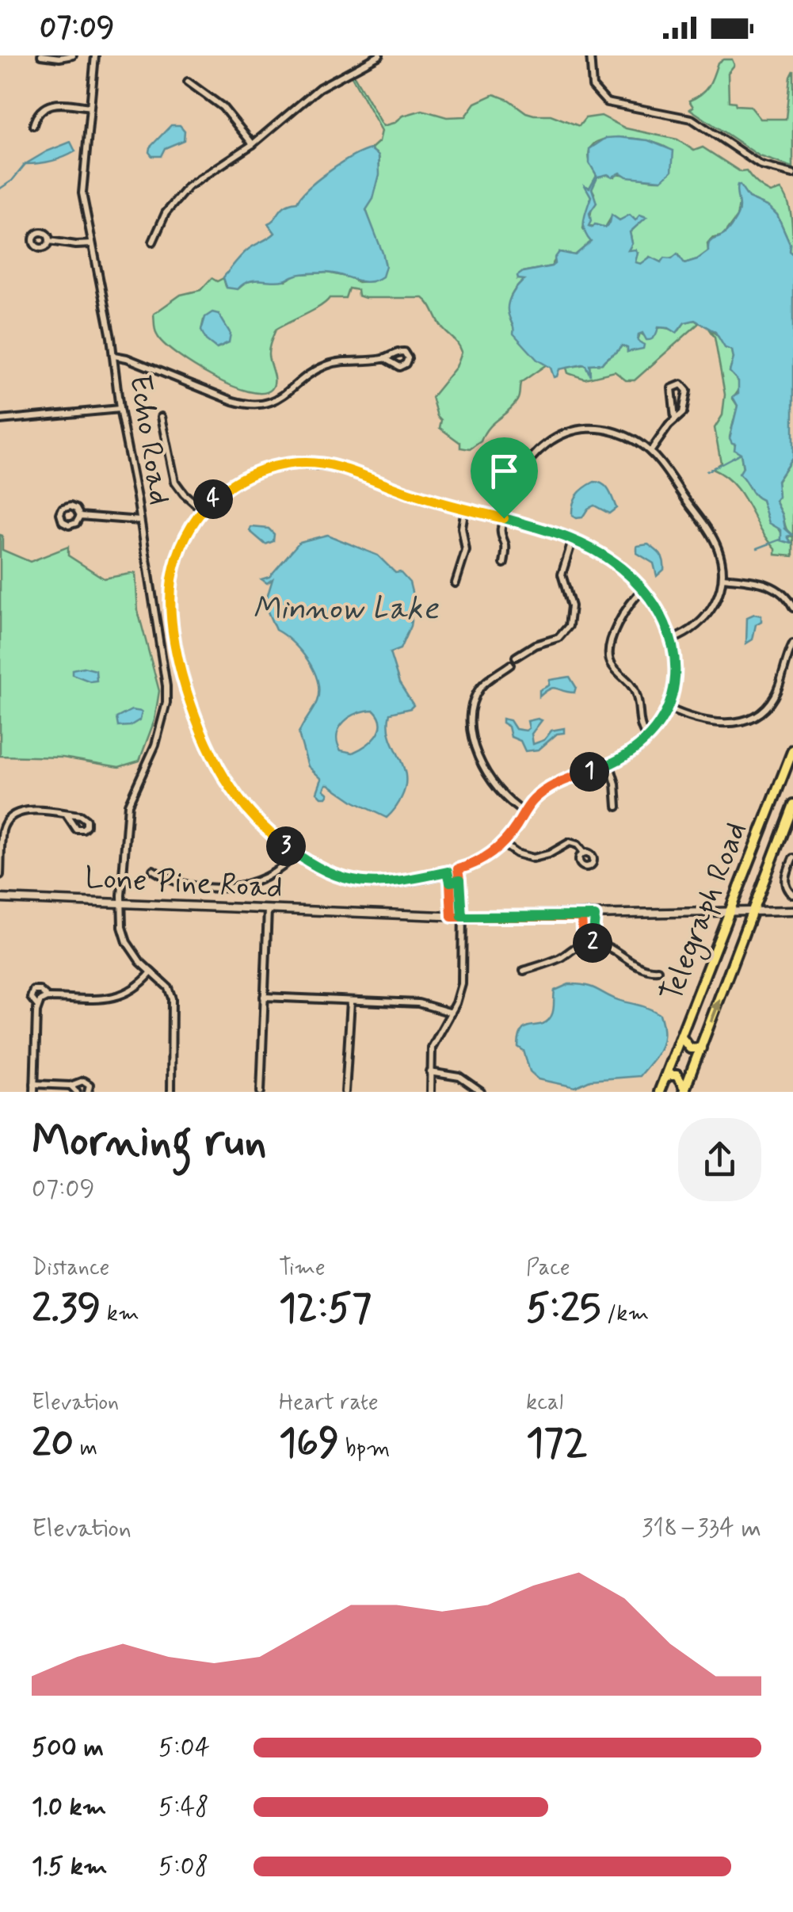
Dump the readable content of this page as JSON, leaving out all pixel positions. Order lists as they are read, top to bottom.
{
  "streets": {
    "highway": ["Telegraph Road"],
    "street": ["Echo Road", "Lone Pine Road"]
  },
  "crossings": [
    ["Echo Road", "Lone Pine Road"],
    ["Lone Pine Road", "Telegraph Road"]
  ],
  "water": ["Minnow Lake"],
  "page": {
    "status": "07:09",
    "pins": [
      "4",
      "1",
      "3",
      "2"
    ],
    "heading": ["Morning run", "07:09"],
    "stats": [
      ["Distance", "2.39 km"],
      ["Time", "12:57"],
      ["Pace", "5:25 /km"],
      ["Elevation", "20 m"],
      ["Heart rate", "169 bpm"],
      ["kcal", "172"]
    ],
    "chart": ["Elevation", "318–334 m"],
    "list": [
      {
        "name": "500 m",
        "note": "5:04"
      },
      {
        "name": "1.0 km",
        "note": "5:48"
      },
      {
        "name": "1.5 km",
        "note": "5:08"
      }
    ]
  }
}
